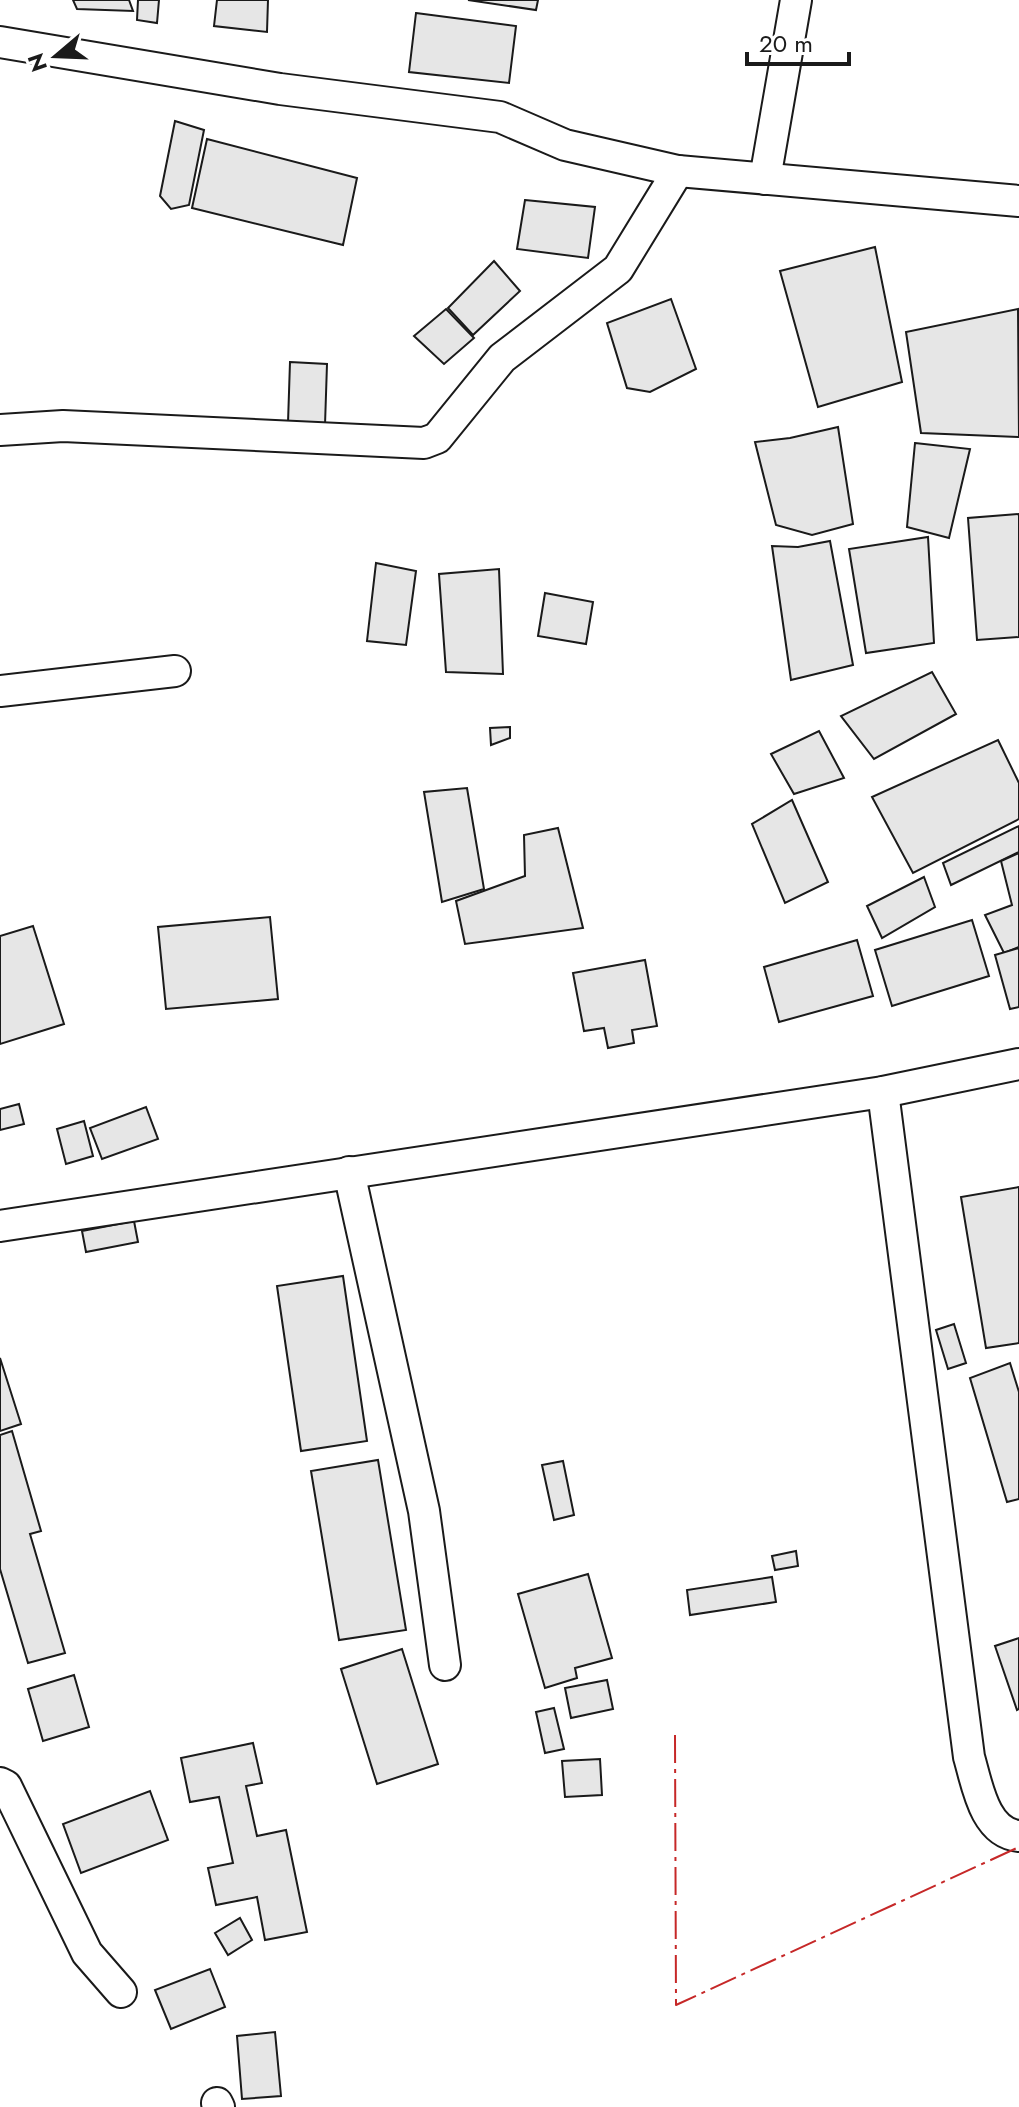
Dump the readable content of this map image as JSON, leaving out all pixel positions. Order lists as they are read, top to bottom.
{
  "scale_bar": "20 m",
  "north": "left"
}
